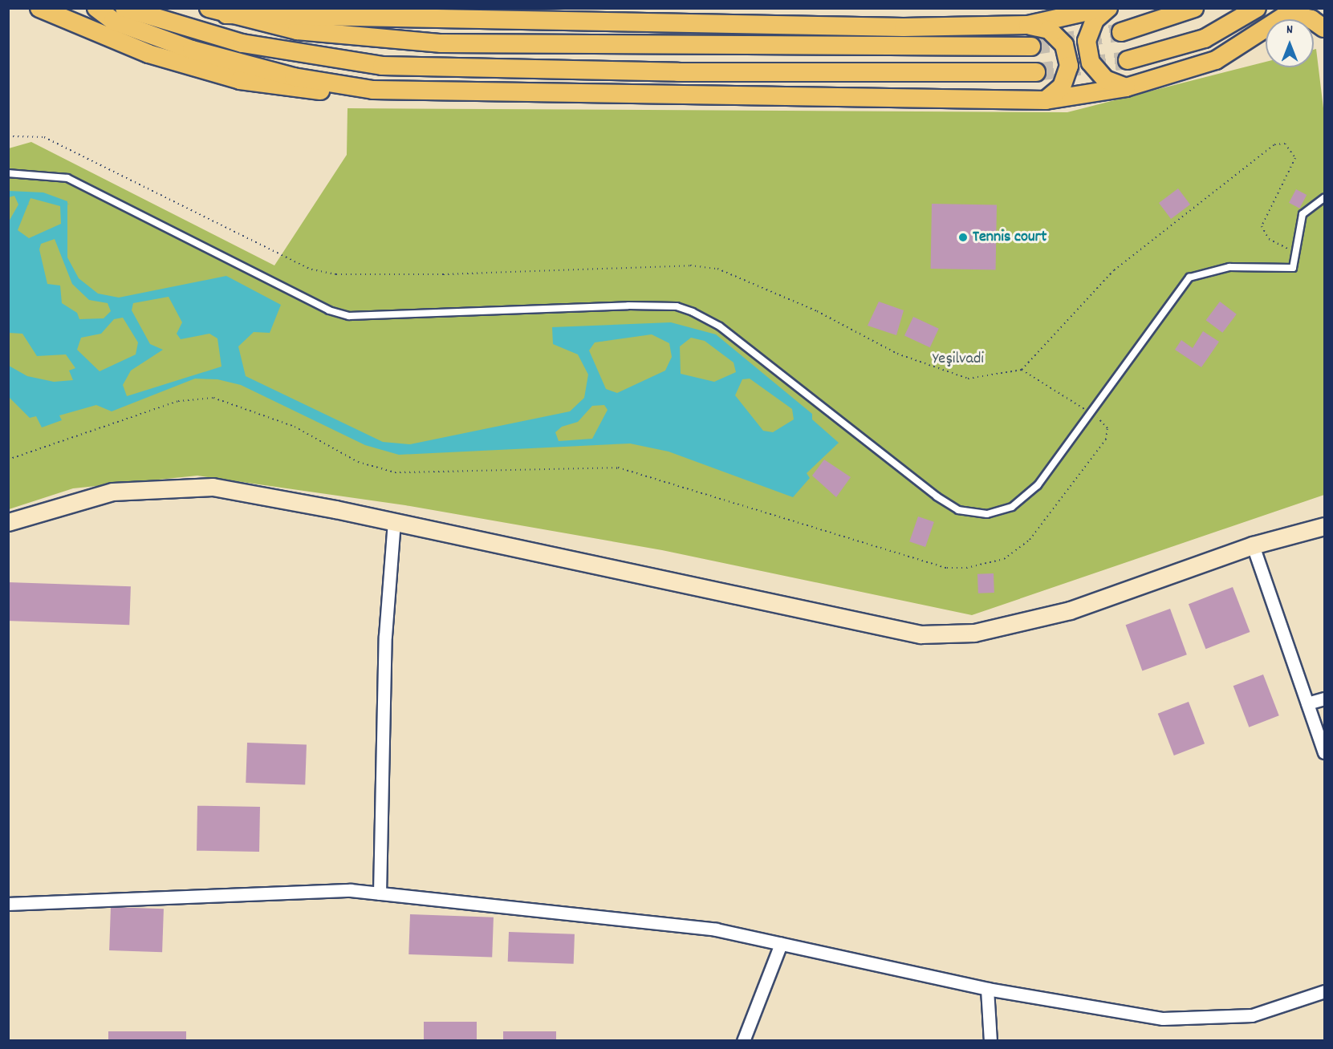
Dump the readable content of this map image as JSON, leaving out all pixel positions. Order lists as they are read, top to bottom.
{
  "parks": ["Yeşilvadi"],
  "places": ["Tennis court"],
  "north": "top"
}
